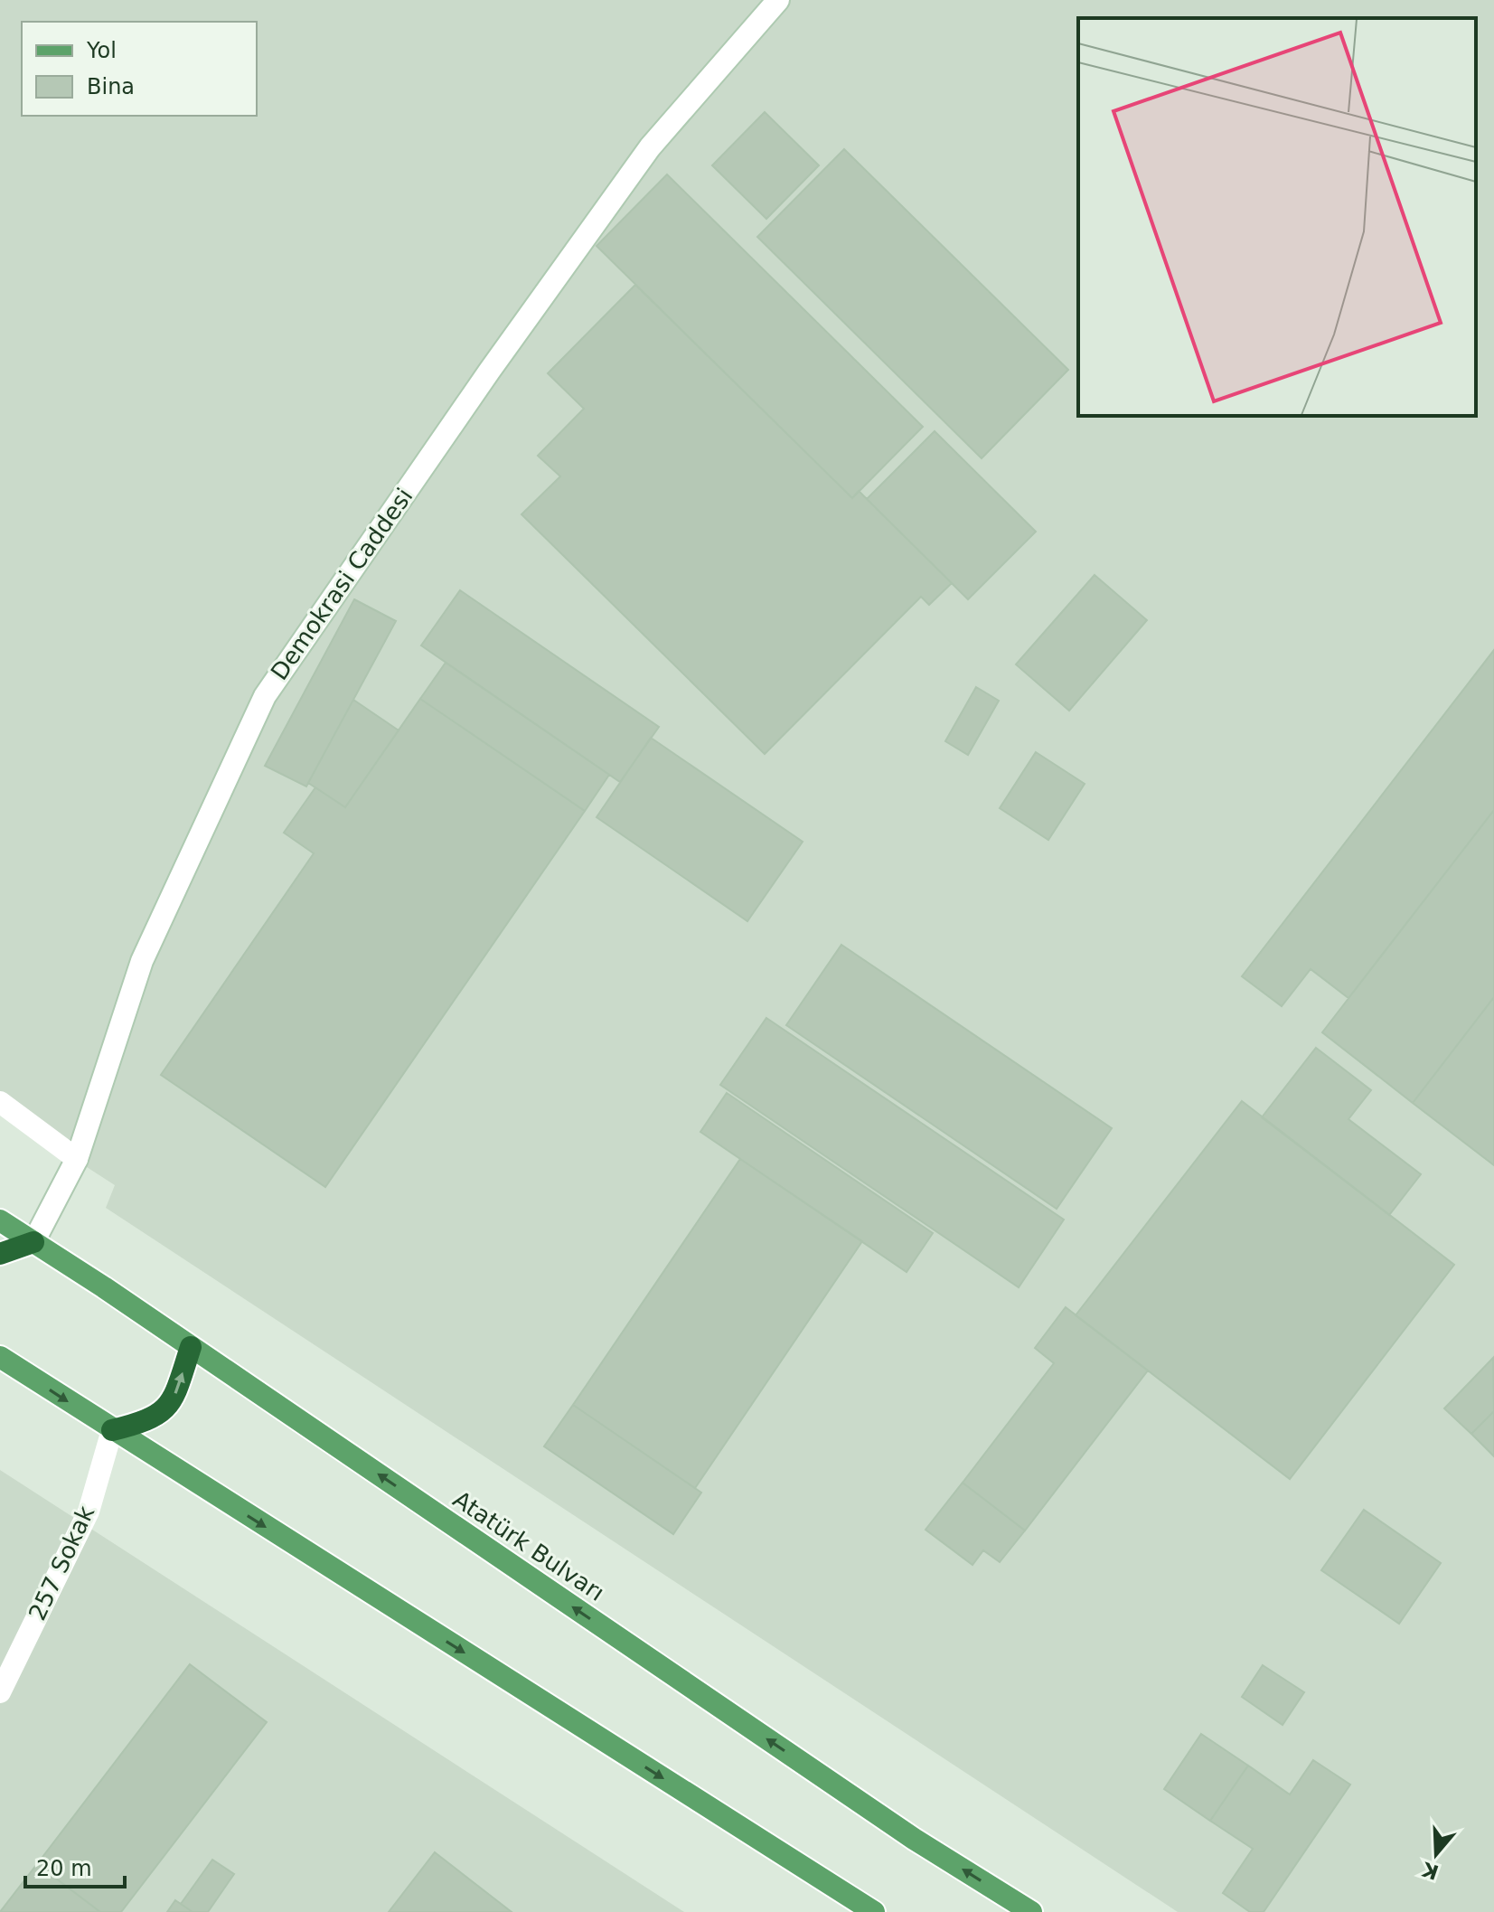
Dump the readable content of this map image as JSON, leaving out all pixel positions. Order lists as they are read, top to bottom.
{
  "streets": {
    "main road": ["Atatürk Bulvarı"],
    "street": ["Demokrasi Caddesi", "257 Sokak"]
  },
  "crossings": [
    ["Demokrasi Caddesi", "Atatürk Bulvarı"]
  ],
  "legend": ["Yol", "Bina"],
  "scale_bar": "20 m",
  "north": "bottom"
}
